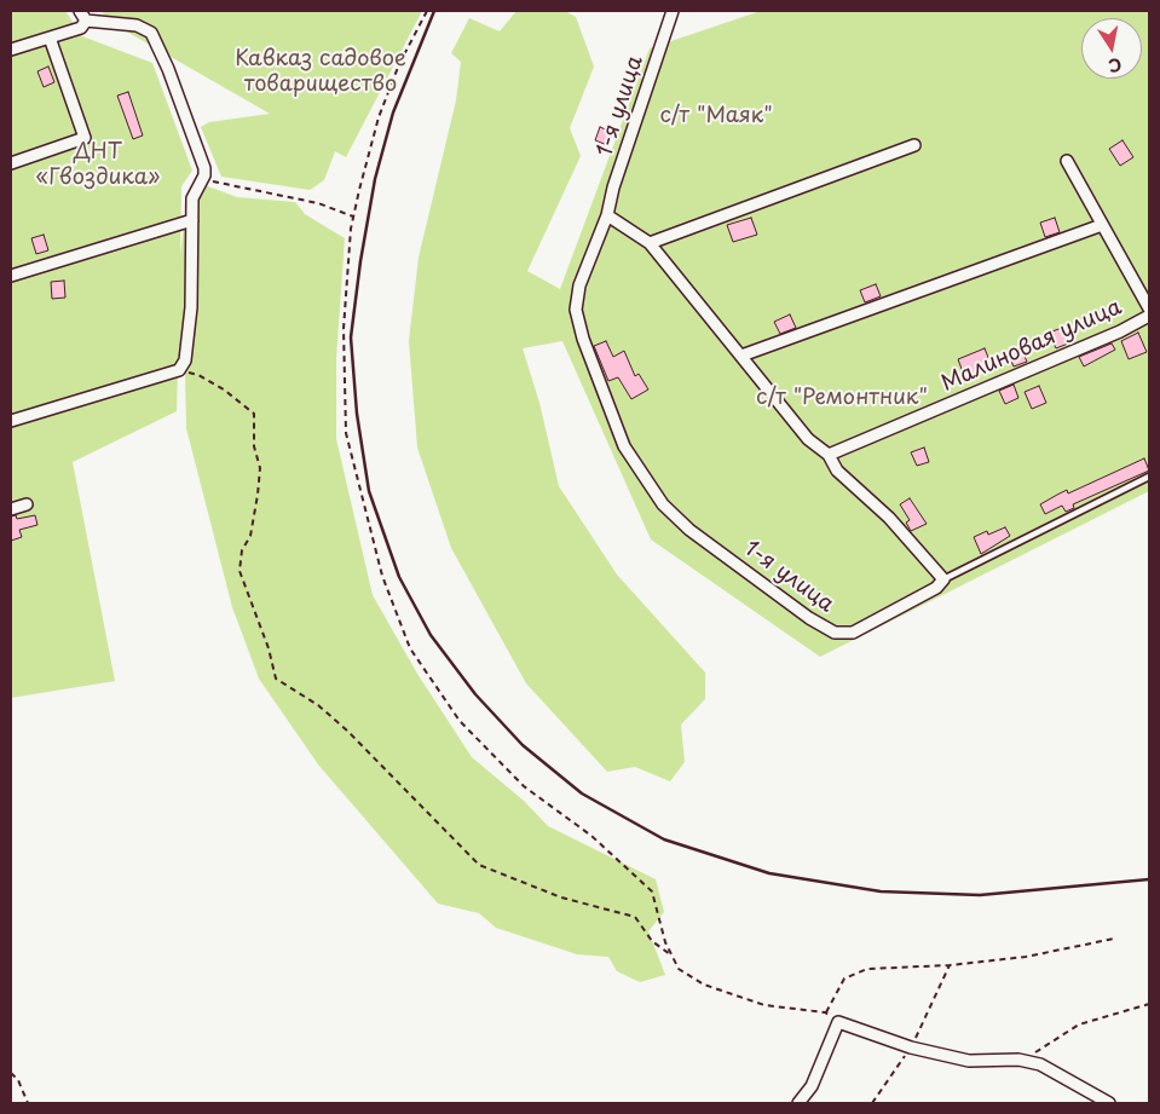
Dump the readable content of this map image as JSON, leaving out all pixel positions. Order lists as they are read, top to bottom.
{
  "streets": {
    "street": ["1-я улица", "Малиновая улица"]
  },
  "parks": [
    "Кавказ садовое товарищество",
    "с/т \"Маяк\"",
    "ДНТ «Гвоздика»",
    "с/т \"Ремонтник\""
  ],
  "north": "bottom"
}
